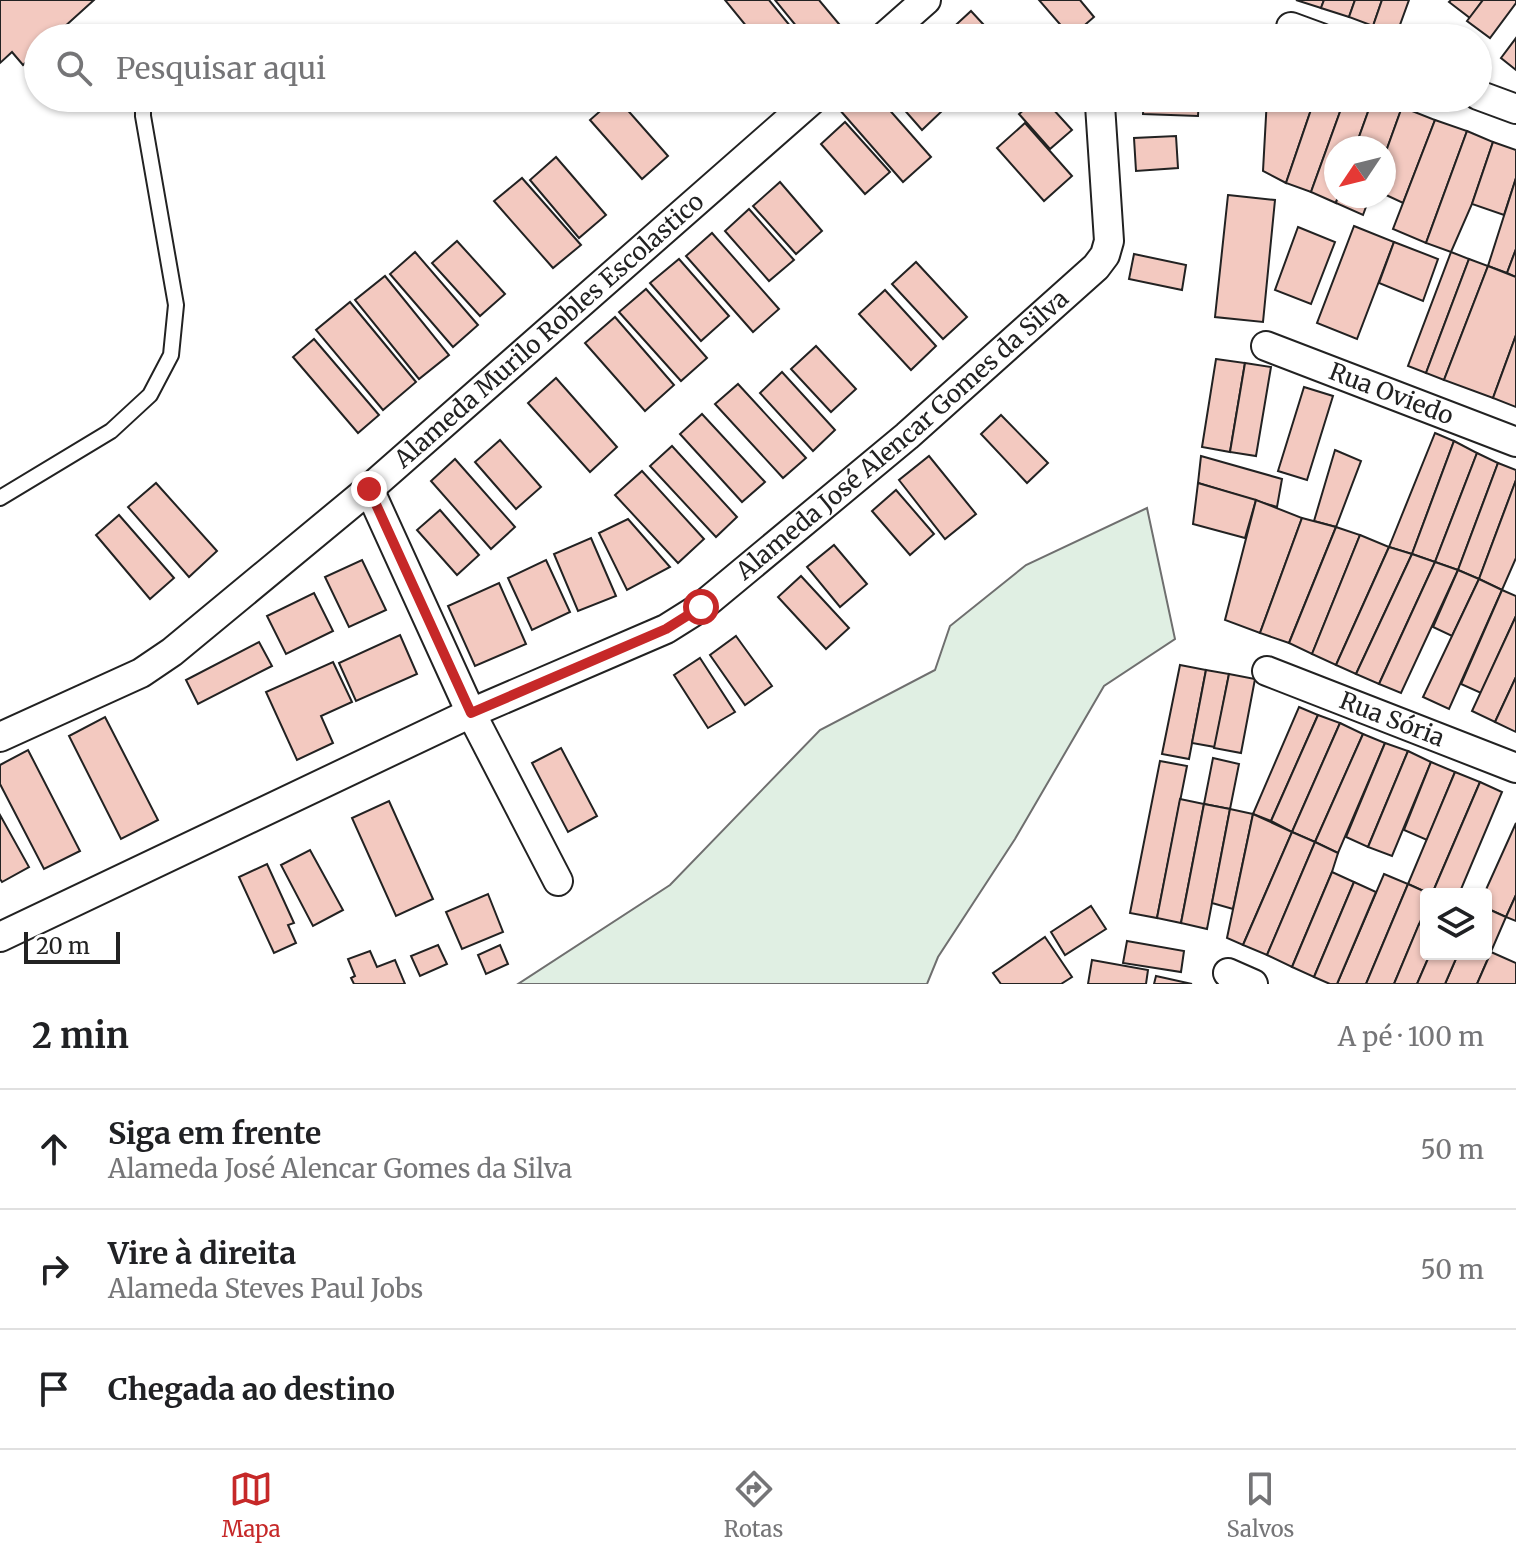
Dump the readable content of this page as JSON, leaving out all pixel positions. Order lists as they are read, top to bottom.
{
  "streets": {
    "street": [
      "Alameda Murilo Robles Escolastico",
      "Rua Oviedo",
      "Alameda José Alencar Gomes da Silva",
      "Rua Sória"
    ]
  },
  "scale_bar": "20 m",
  "north": "bottom left",
  "page": {
    "search": "Pesquisar aqui",
    "scale": "20 m",
    "heading": ["2 min", "A pé · 100 m"],
    "list": [
      ["Siga em frente", "Alameda José Alencar Gomes da Silva", "50 m"],
      ["Vire à direita", "Alameda Steves Paul Jobs", "50 m"],
      "Chegada ao destino"
    ],
    "nav": ["Mapa", "Rotas", "Salvos"]
  }
}
